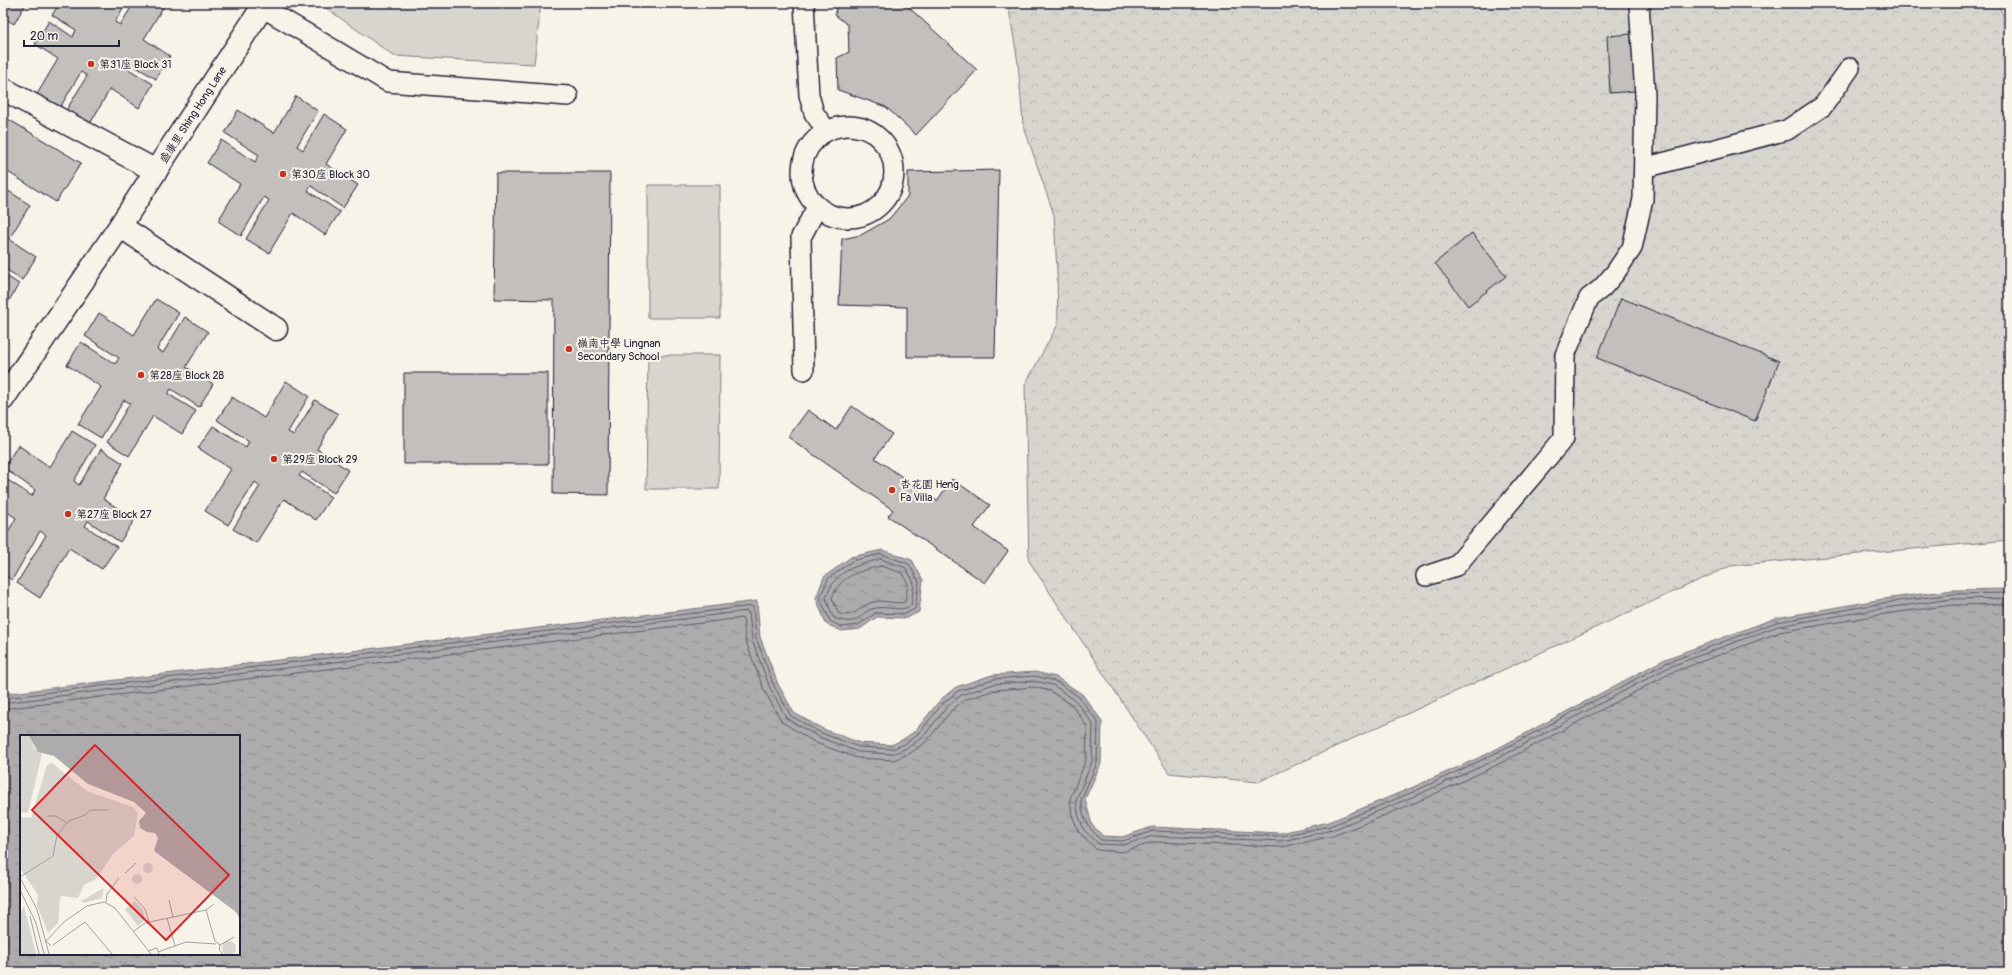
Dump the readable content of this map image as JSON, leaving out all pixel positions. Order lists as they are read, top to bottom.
{
  "streets": {
    "street": ["盛康里 Shing Hong Lane"]
  },
  "places": [
    "第31座 Block 31",
    "第30座 Block 30",
    "嶺南中學 Lingnan Secondary School",
    "第28座 Block 28",
    "第29座 Block 29",
    "杏花園 Heng Fa Villa",
    "第27座 Block 27"
  ],
  "scale_bar": "20 m"
}
